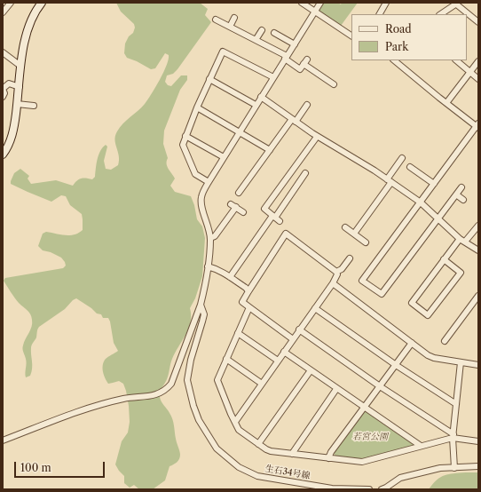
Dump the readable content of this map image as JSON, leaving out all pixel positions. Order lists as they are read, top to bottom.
{
  "streets": {
    "street": ["生石34号線"]
  },
  "parks": ["若宮公園"],
  "legend": ["Road", "Park"],
  "scale_bar": "100 m"
}
